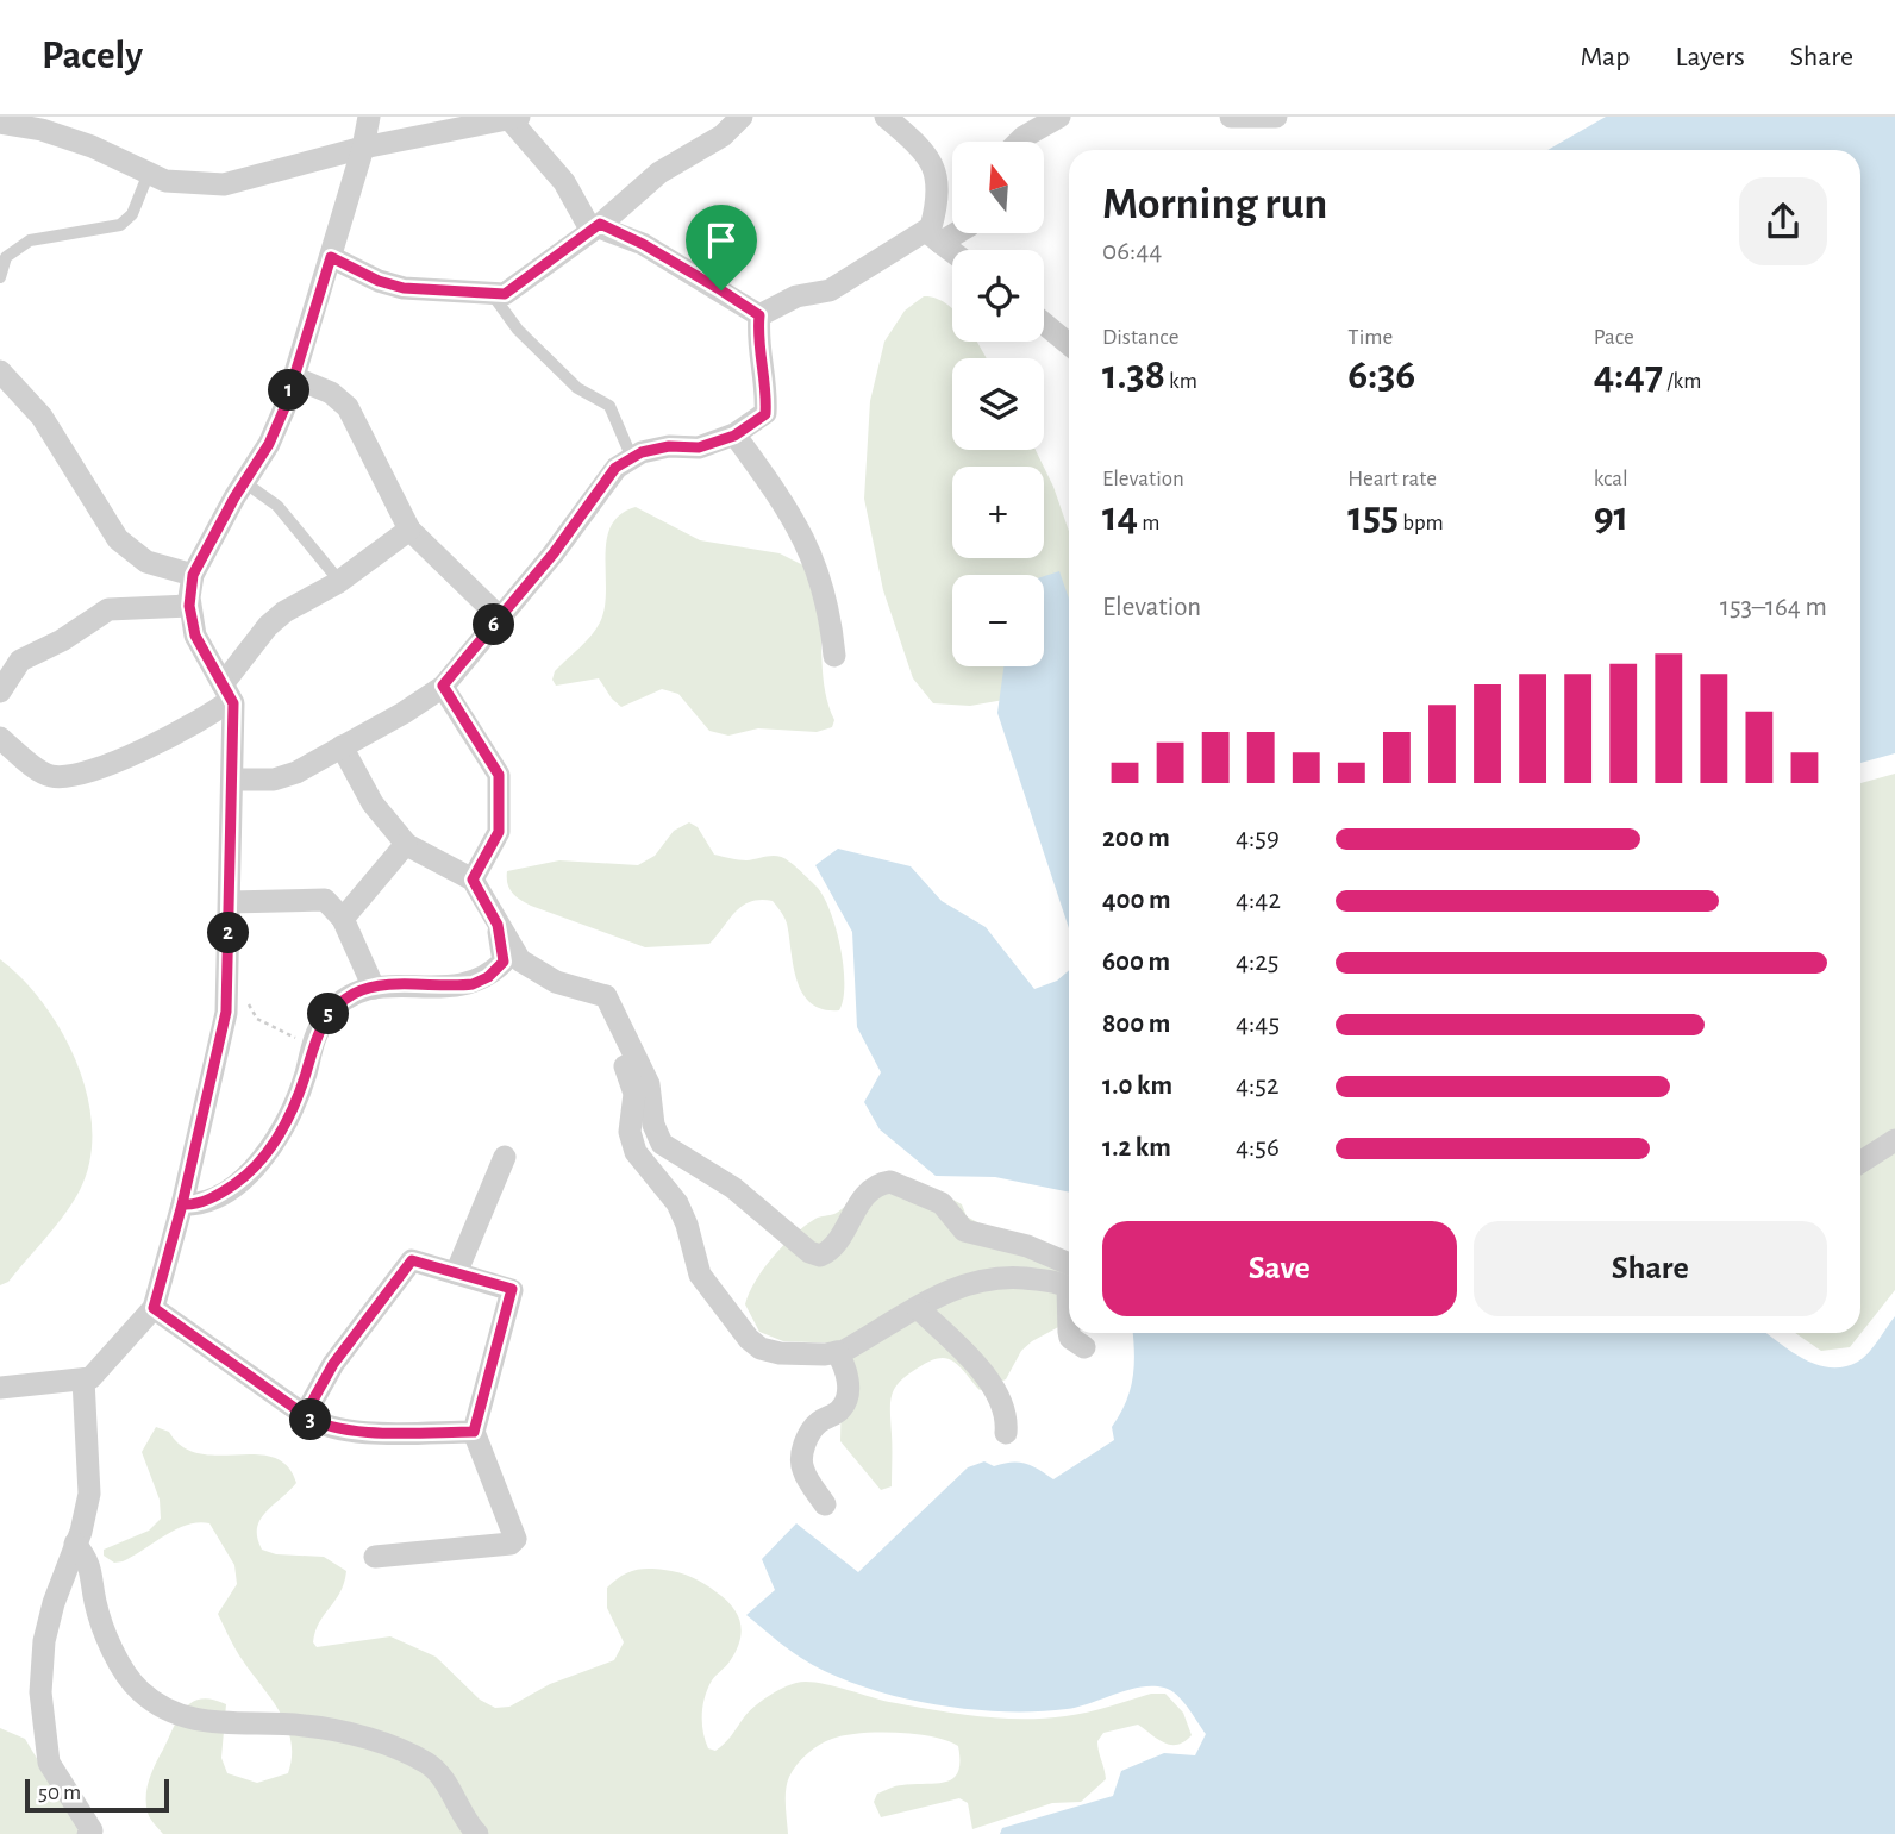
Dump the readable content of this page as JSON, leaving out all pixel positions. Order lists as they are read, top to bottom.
{
  "scale_bar": "50 m",
  "north": "top",
  "page": {
    "header": "Pacely",
    "nav": ["Map", "Layers", "Share"],
    "map_buttons": ["+", "−"],
    "heading": ["Morning run", "06:44"],
    "stats": [
      ["Distance", "1.38 km"],
      ["Time", "6:36"],
      ["Pace", "4:47 /km"],
      ["Elevation", "14 m"],
      ["Heart rate", "155 bpm"],
      ["kcal", "91"]
    ],
    "pins": [
      "1",
      "6",
      "2",
      "5",
      "3"
    ],
    "chart": ["Elevation", "153–164 m"],
    "list": [
      {
        "name": "200 m",
        "note": "4:59"
      },
      {
        "name": "400 m",
        "note": "4:42"
      },
      {
        "name": "600 m",
        "note": "4:25"
      },
      {
        "name": "800 m",
        "note": "4:45"
      },
      {
        "name": "1.0 km",
        "note": "4:52"
      },
      {
        "name": "1.2 km",
        "note": "4:56"
      }
    ],
    "buttons": ["Save", "Share"],
    "scale": "50 m"
  }
}
